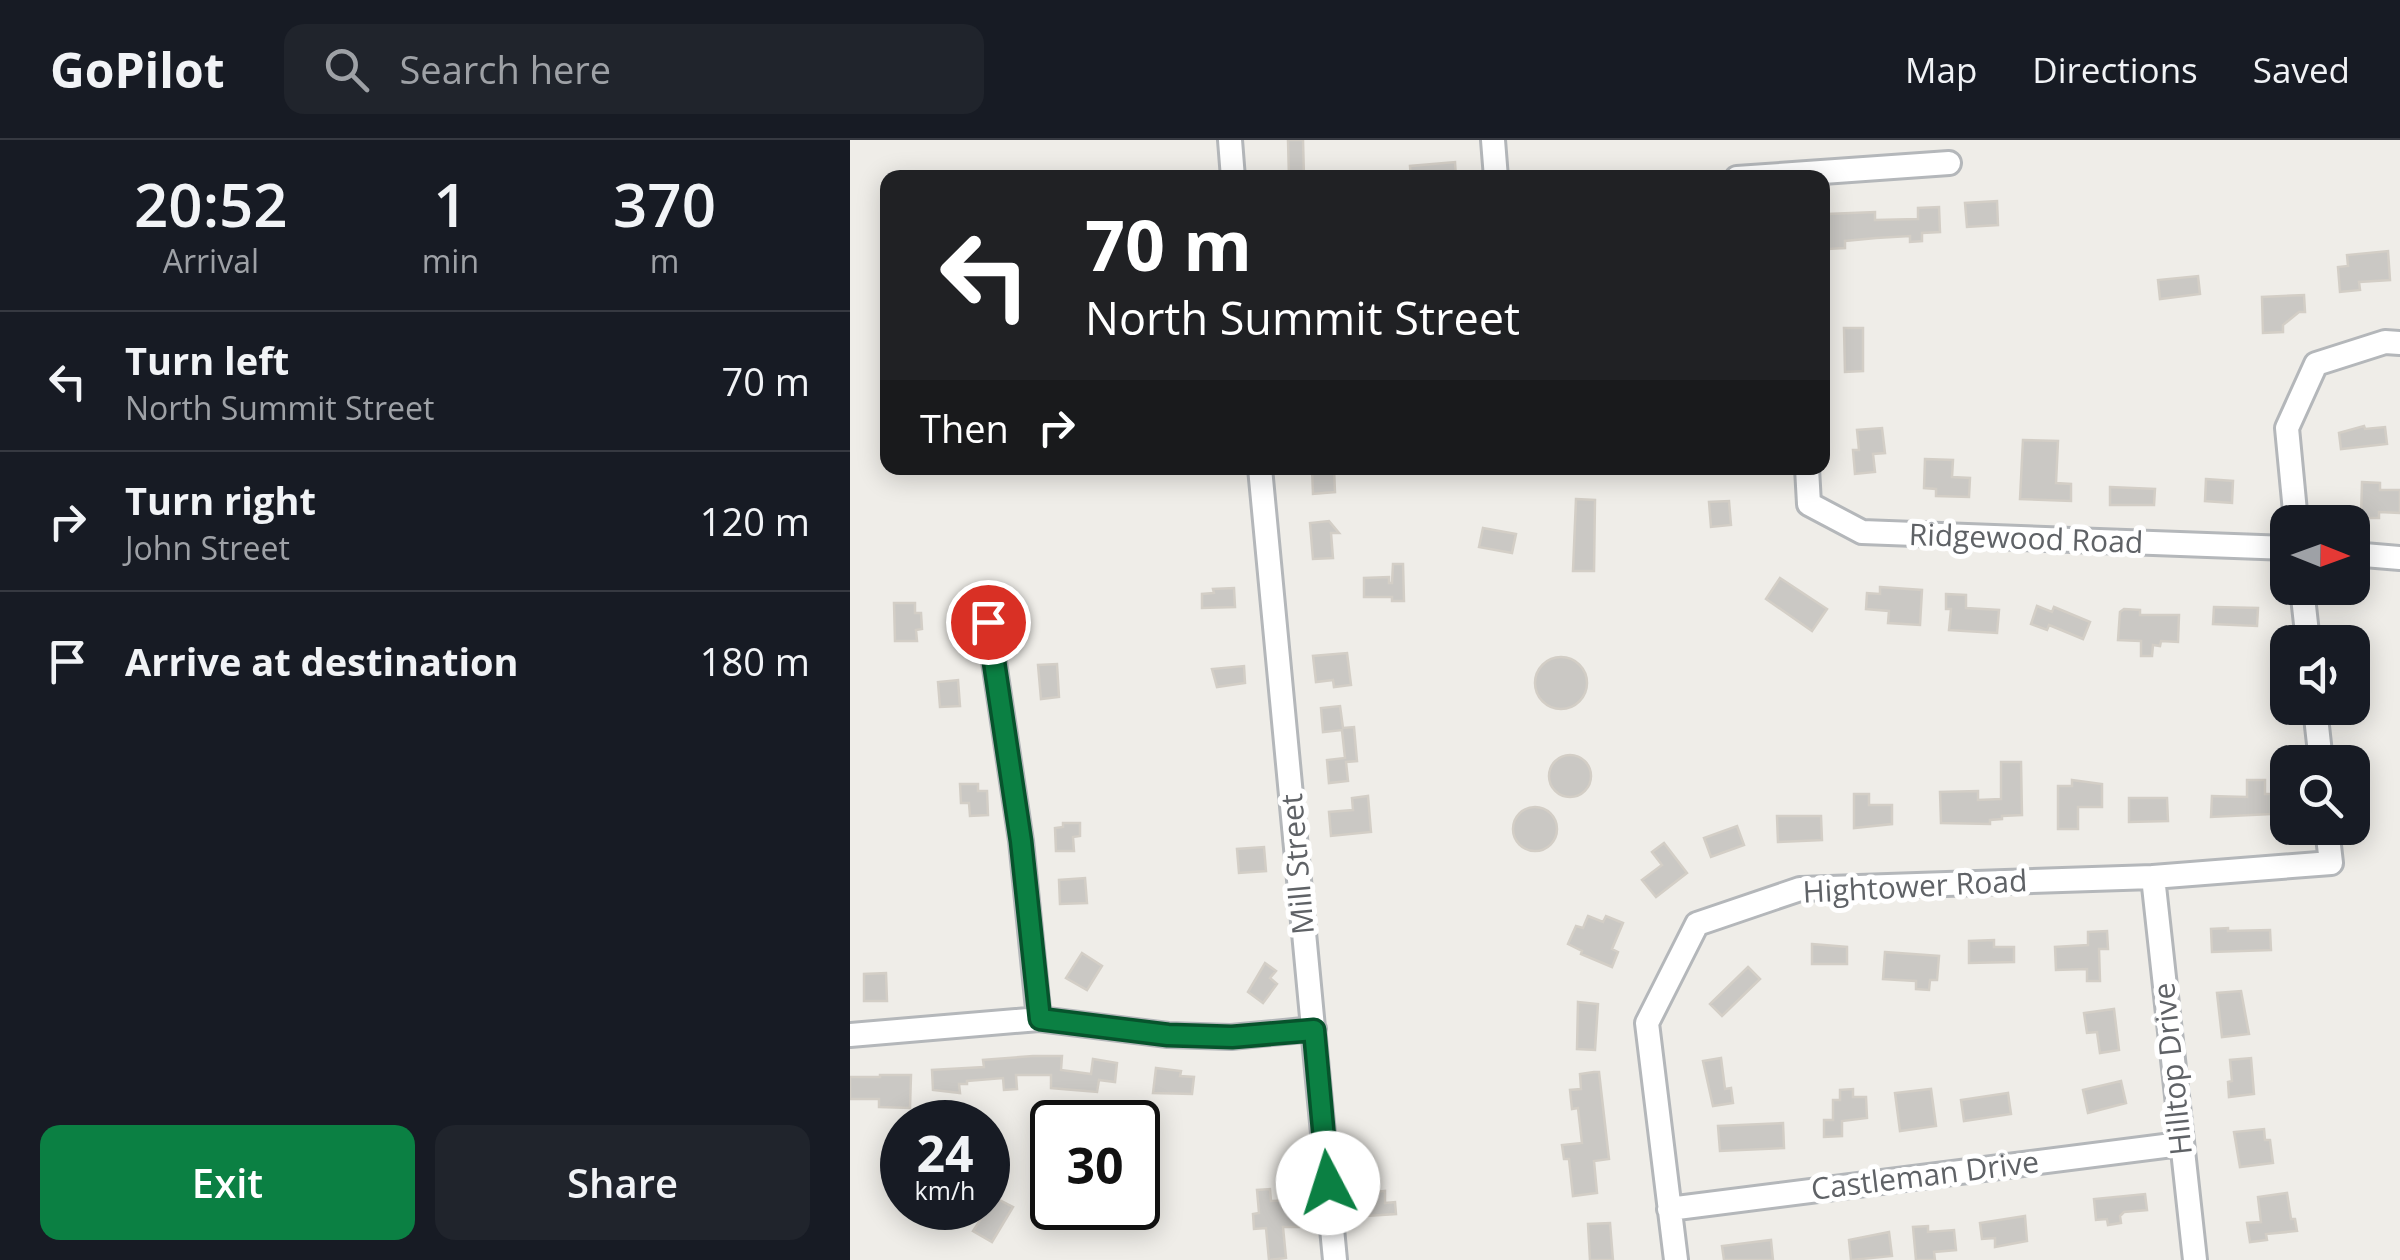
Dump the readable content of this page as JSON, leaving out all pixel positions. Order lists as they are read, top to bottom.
{
  "streets": {
    "street": [
      "Ridgewood Road",
      "Mill Street",
      "Hightower Road",
      "Hilltop Drive",
      "Castleman Drive"
    ]
  },
  "crossings": [
    ["Hightower Road", "Hilltop Drive"],
    ["Hightower Road", "Castleman Drive"],
    ["Hilltop Drive", "Castleman Drive"]
  ],
  "north": "right",
  "page": {
    "header": "GoPilot",
    "search": "Search here",
    "nav": ["Map", "Directions", "Saved"],
    "eta": [
      "20:52",
      "Arrival",
      "1",
      "min",
      "370",
      "m"
    ],
    "turn": ["70 m", "North Summit Street"],
    "list": [
      {
        "name": "Turn left",
        "note": "North Summit Street",
        "value": "70 m"
      },
      {
        "name": "Turn right",
        "note": "John Street",
        "value": "120 m"
      },
      {
        "name": "Arrive at destination",
        "value": "180 m"
      }
    ],
    "then": "Then",
    "speed": "24 km/h",
    "limit": "30",
    "buttons": ["Exit", "Share"]
  }
}
